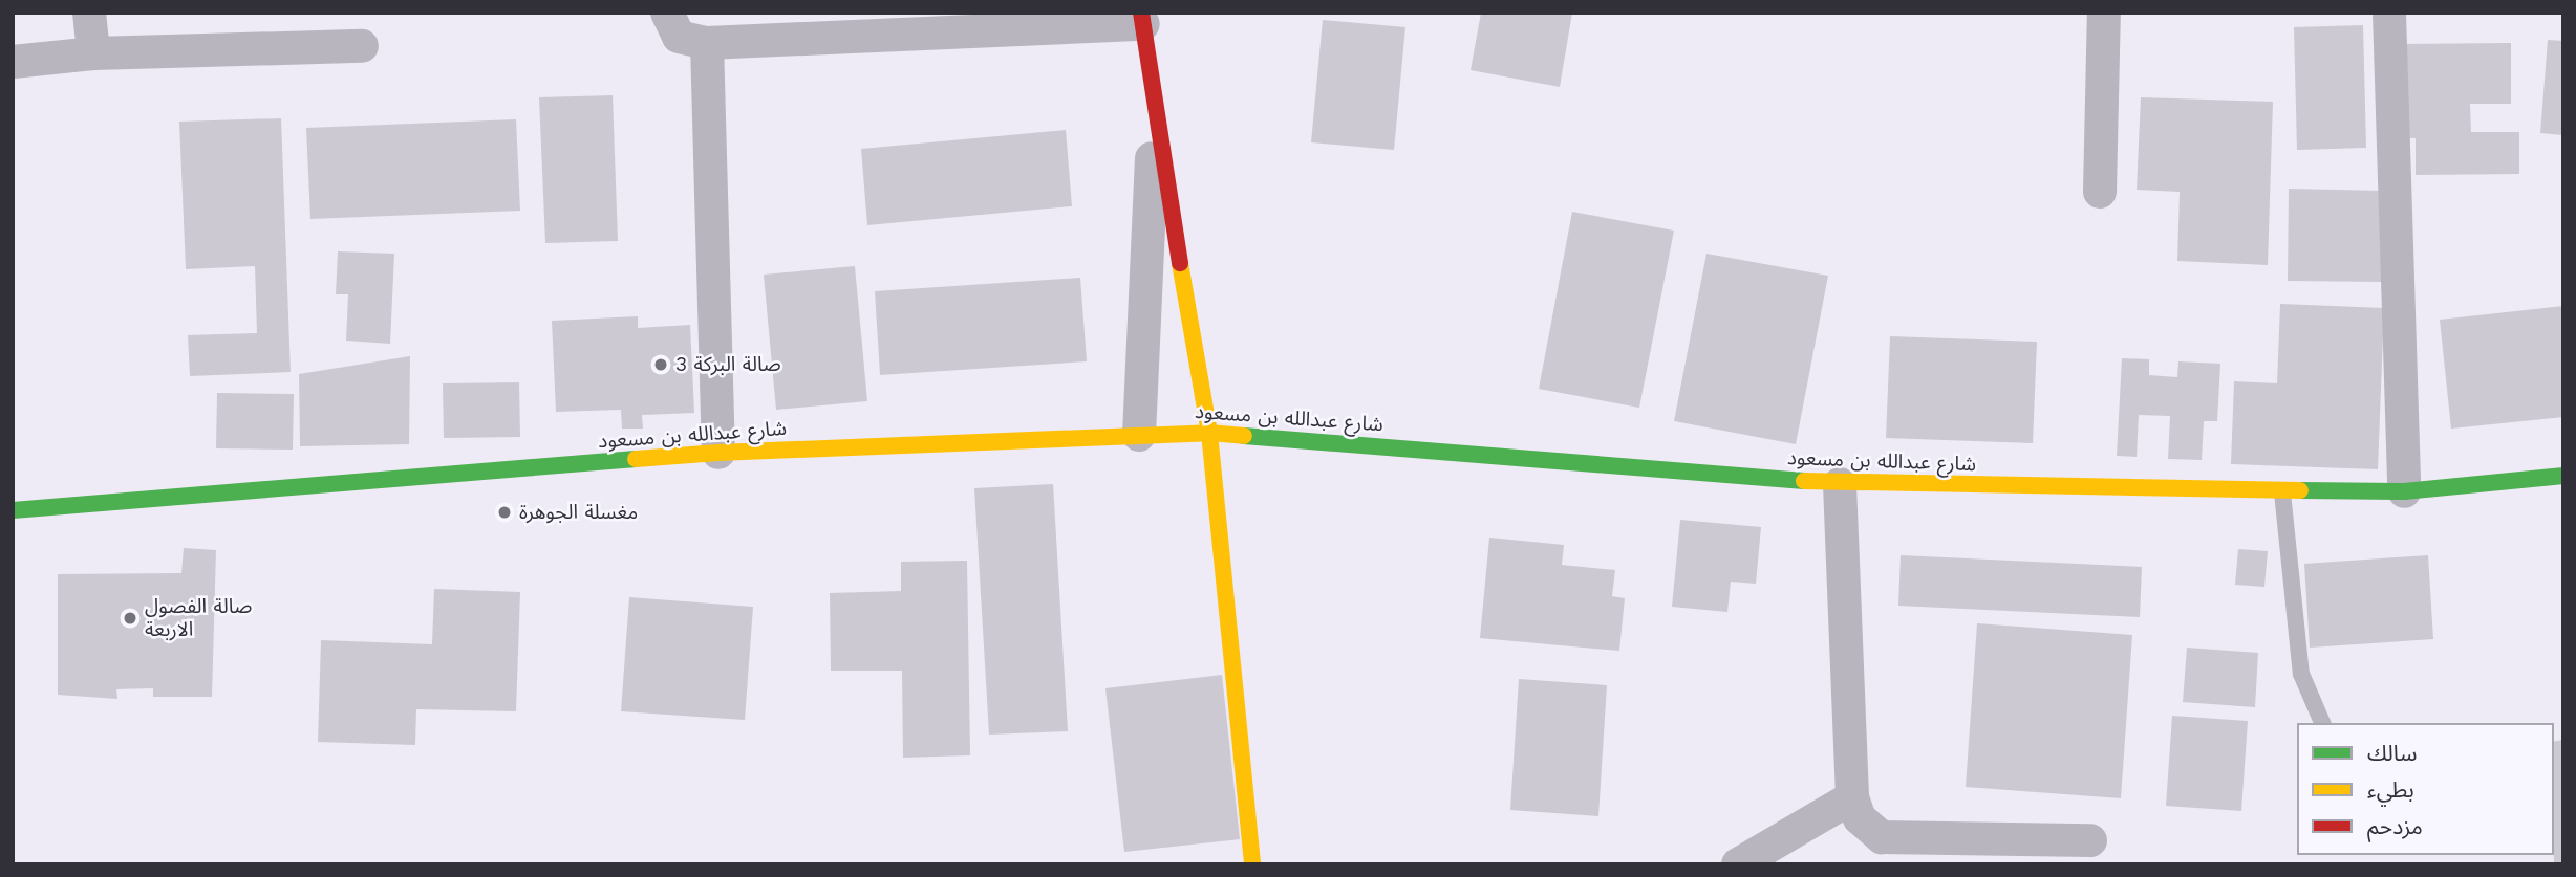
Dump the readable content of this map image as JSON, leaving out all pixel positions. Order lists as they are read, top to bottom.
{
  "streets": {
    "street": ["شارع عبدالله بن مسعود"]
  },
  "places": ["صالة البركة 3", "مغسلة الجوهرة", "صالة الفصول الاربعة"],
  "legend": ["سالك", "بطيء", "مزدحم"]
}
